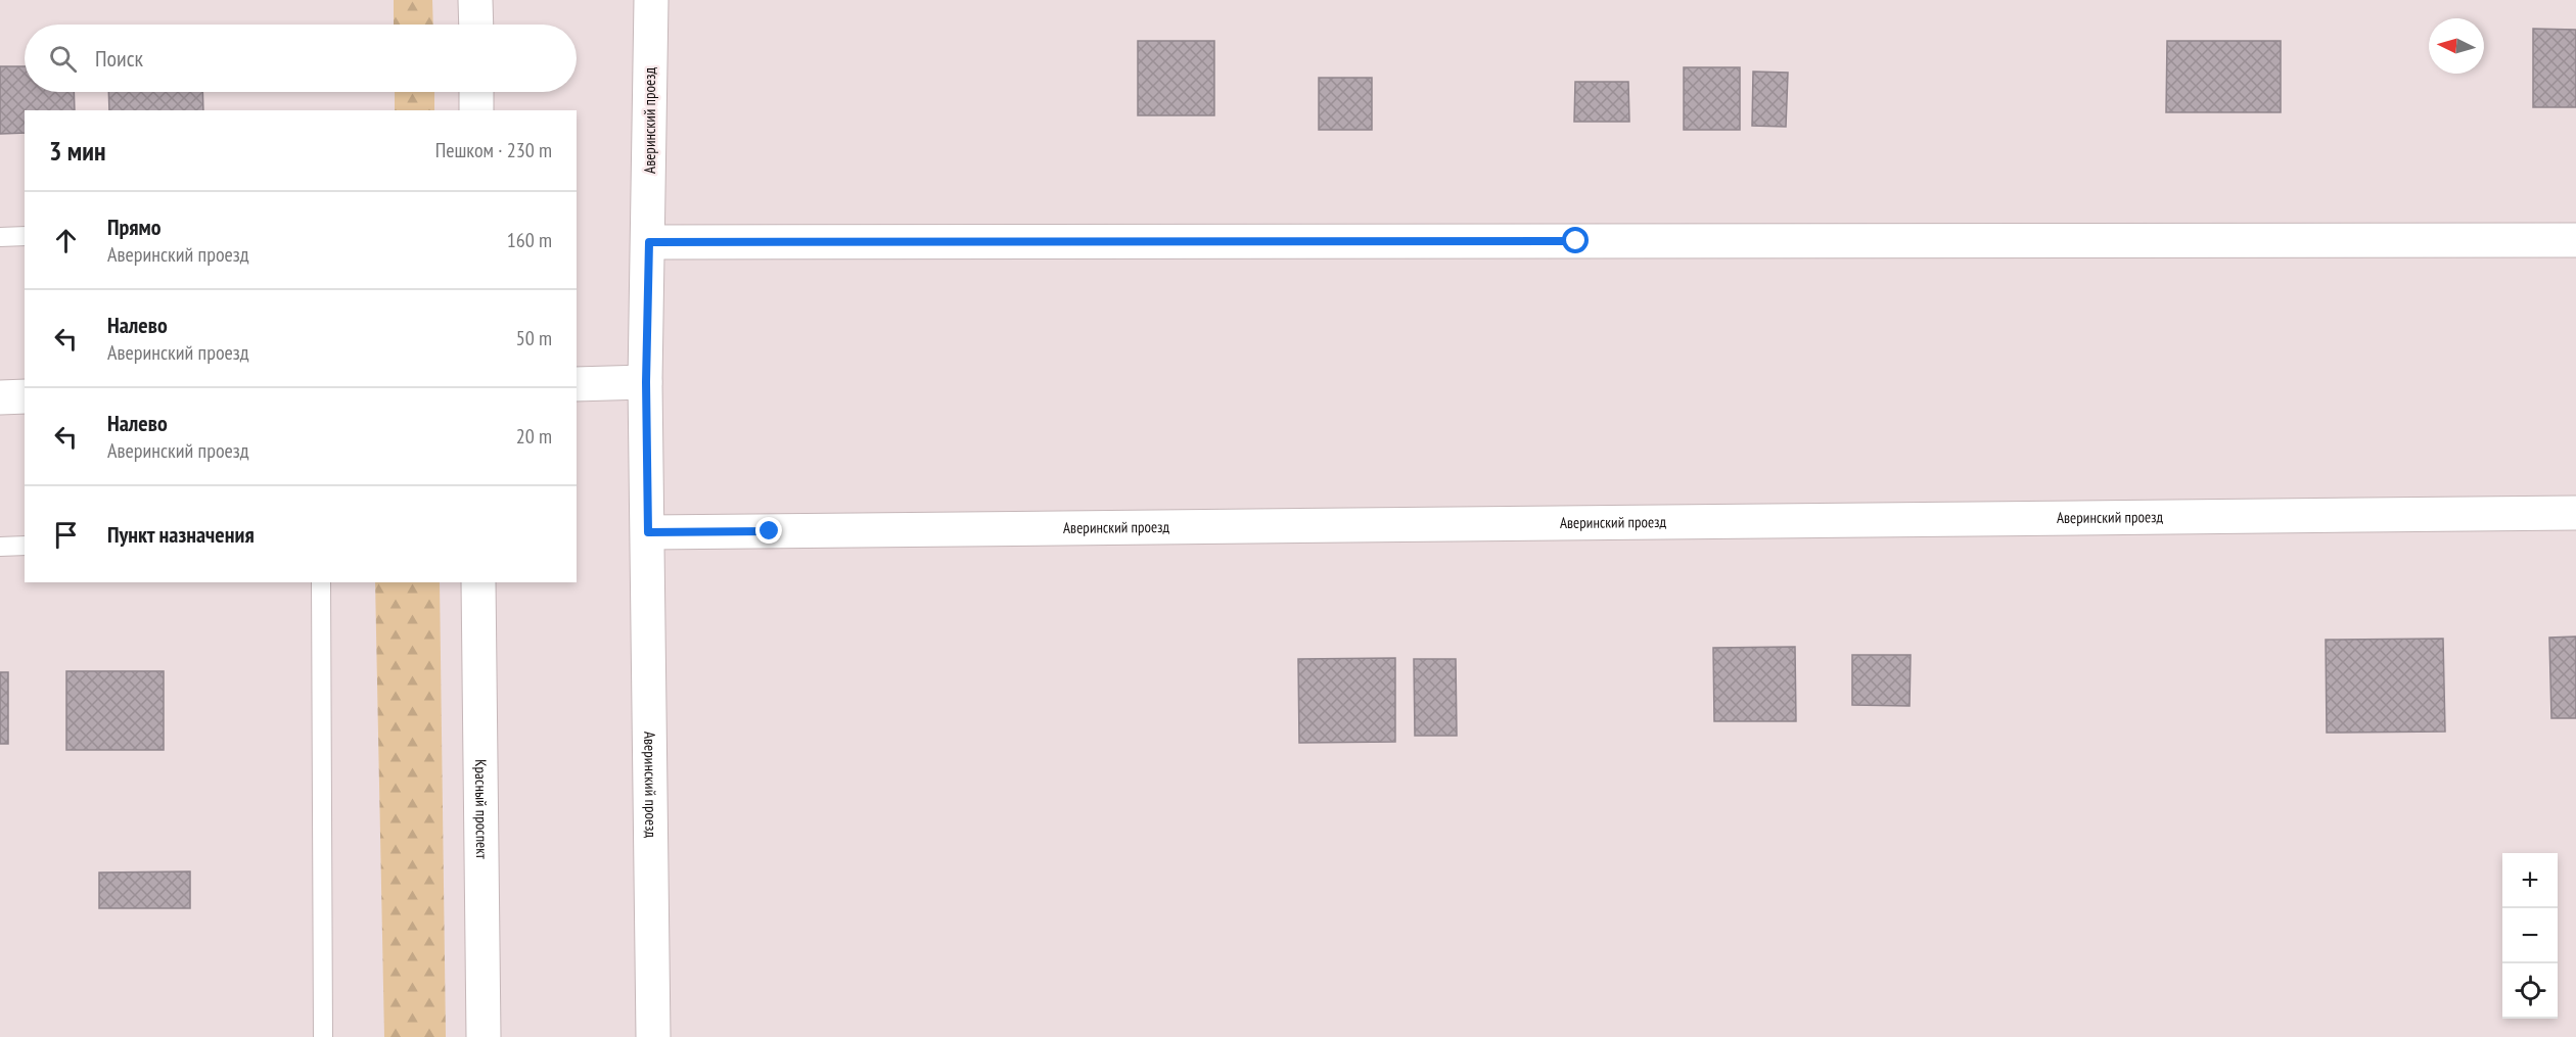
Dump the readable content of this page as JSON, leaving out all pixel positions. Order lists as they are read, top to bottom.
{
  "streets": {
    "street": ["Аверинский проезд", "Красный проспект"]
  },
  "north": "left",
  "page": {
    "search": "Поиск",
    "heading": ["3 мин", "Пешком · 230 m"],
    "list": [
      ["Прямо", "Аверинский проезд", "160 m"],
      ["Налево", "Аверинский проезд", "50 m"],
      ["Налево", "Аверинский проезд", "20 m"],
      "Пункт назначения"
    ],
    "map_buttons": ["+", "−"]
  }
}
